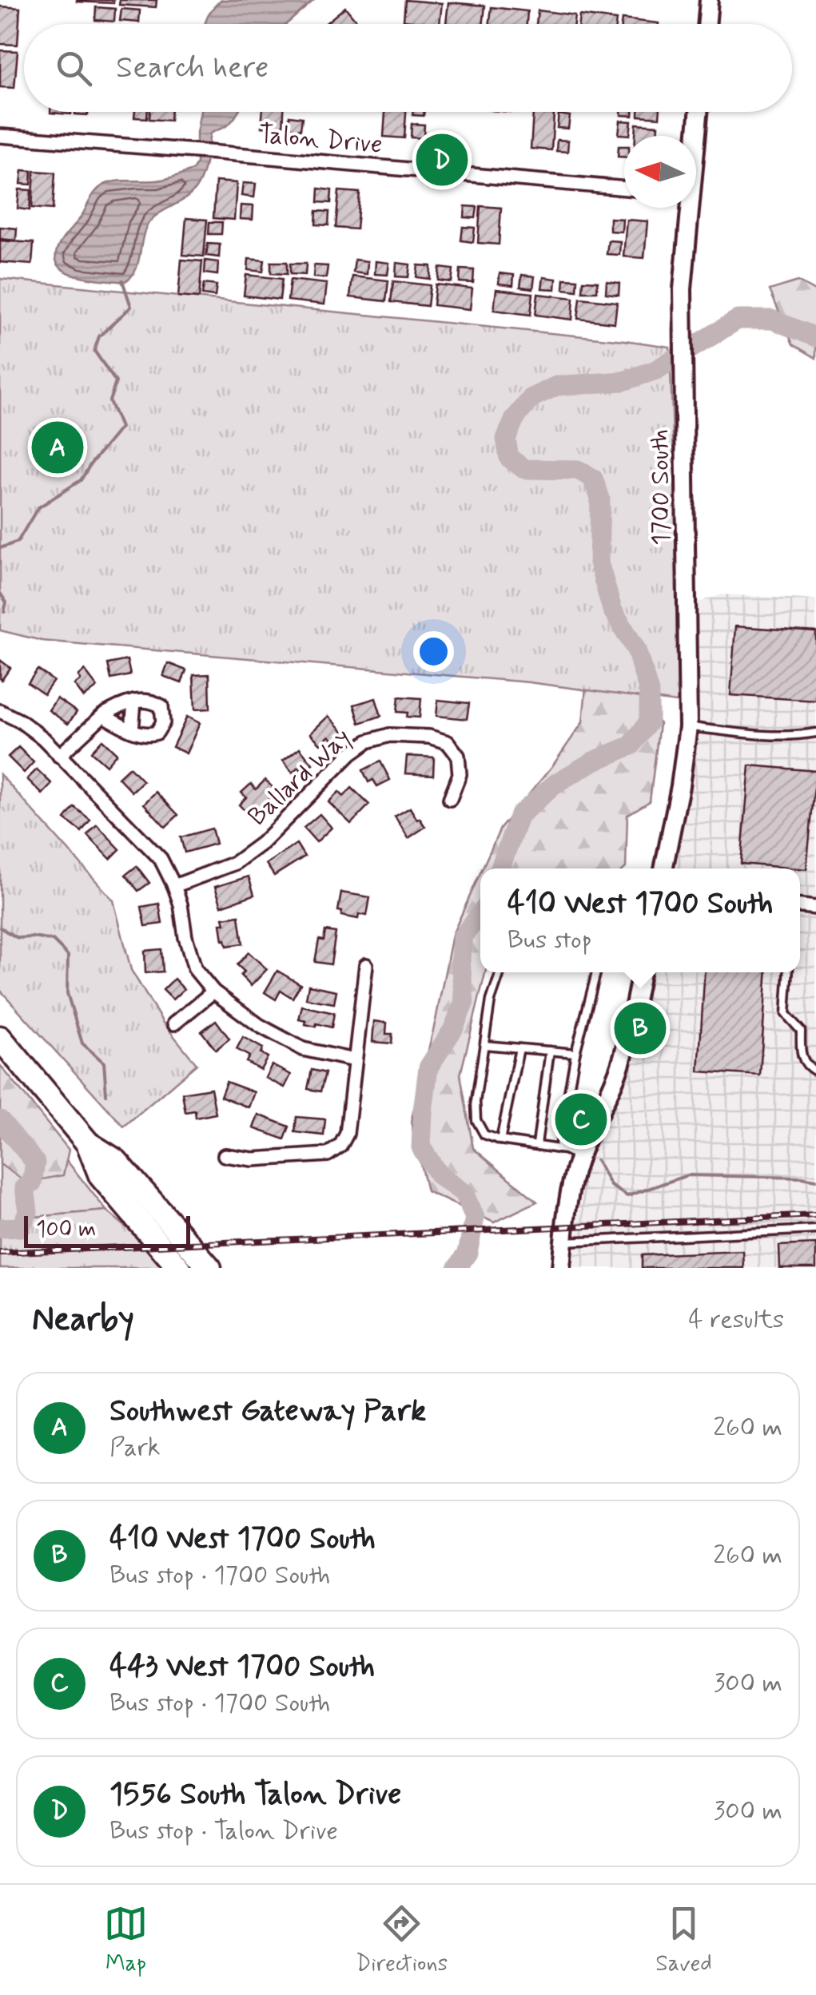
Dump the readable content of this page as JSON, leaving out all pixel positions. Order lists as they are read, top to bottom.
{
  "streets": {
    "street": ["Talon Drive", "1700 South", "Ballard Way"]
  },
  "scale_bar": "100 m",
  "north": "left",
  "page": {
    "search": "Search here",
    "pins": [
      "D",
      "A",
      "B",
      "C"
    ],
    "popup": ["410 West 1700 South", "Bus stop"],
    "scale": "100 m",
    "heading": ["Nearby", "4 results"],
    "list": [
      {
        "mark": "A",
        "name": "Southwest Gateway Park",
        "note": "Park",
        "value": "260 m"
      },
      {
        "mark": "B",
        "name": "410 West 1700 South",
        "note": "Bus stop · 1700 South",
        "value": "260 m"
      },
      {
        "mark": "C",
        "name": "443 West 1700 South",
        "note": "Bus stop · 1700 South",
        "value": "300 m"
      },
      {
        "mark": "D",
        "name": "1556 South Talon Drive",
        "note": "Bus stop · Talon Drive",
        "value": "300 m"
      }
    ],
    "nav": ["Map", "Directions", "Saved"]
  }
}
